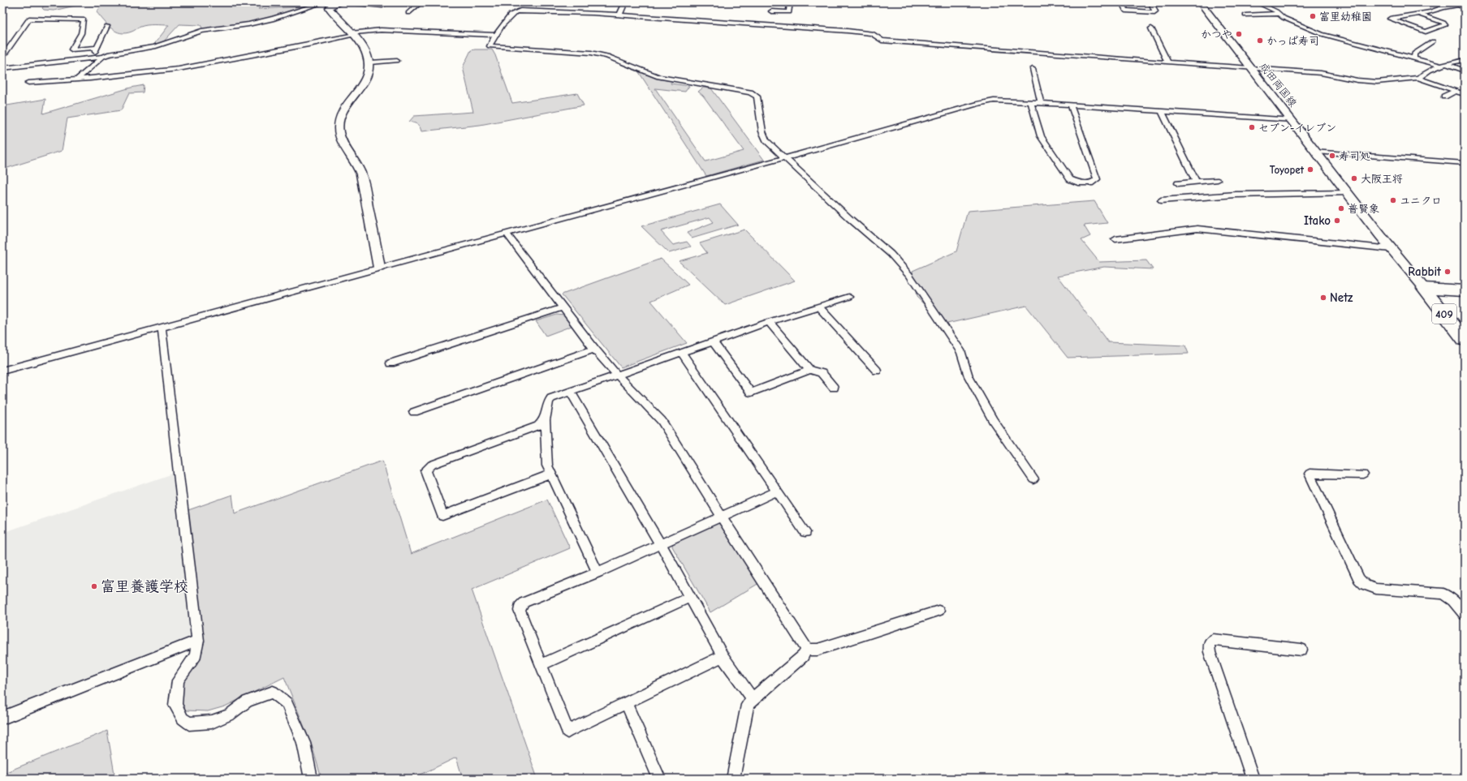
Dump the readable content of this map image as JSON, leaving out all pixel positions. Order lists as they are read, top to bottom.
{
  "streets": {
    "highway": ["409"],
    "street": ["成田両国線"]
  },
  "crossings": [
    ["成田両国線", "409"]
  ],
  "places": [
    "富里幼稚園",
    "かつや",
    "かっぱ寿司",
    "セブン-イレブン",
    "寿司処",
    "Toyopet",
    "大阪王将",
    "ユニクロ",
    "普賢象",
    "Itako",
    "Rabbit",
    "Netz",
    "富里養護学校"
  ]
}
